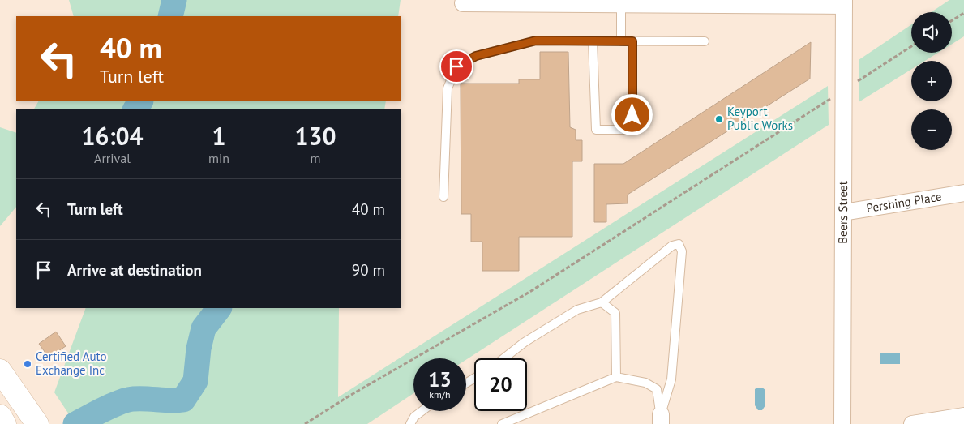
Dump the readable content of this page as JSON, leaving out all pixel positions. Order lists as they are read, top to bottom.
{
  "streets": {
    "street": ["Pershing Place", "Beers Street"]
  },
  "crossings": [
    ["Pershing Place", "Beers Street"]
  ],
  "places": ["Keyport Public Works", "Certified Auto Exchange Inc"],
  "page": {
    "map_buttons": ["+", "−"],
    "turn": ["40 m", "Turn left"],
    "eta": [
      "16:04",
      "Arrival",
      "1",
      "min",
      "130",
      "m"
    ],
    "list": [
      {
        "name": "Turn left",
        "value": "40 m"
      },
      {
        "name": "Arrive at destination",
        "value": "90 m"
      }
    ],
    "speed": "13 km/h",
    "limit": "20"
  }
}
